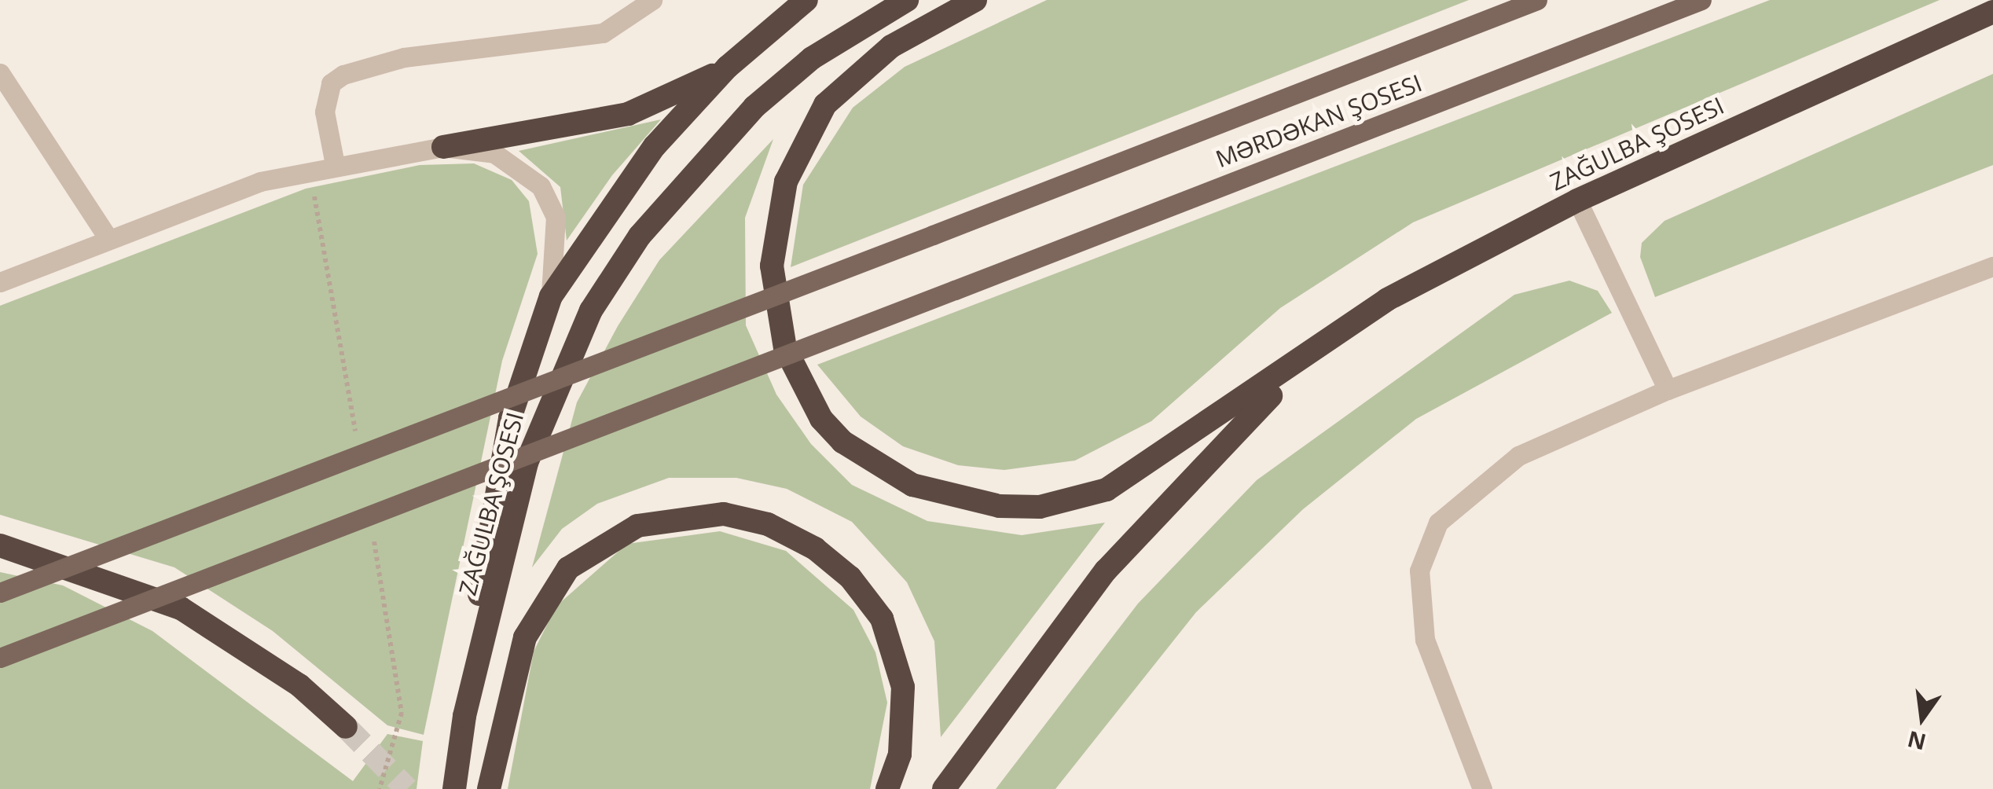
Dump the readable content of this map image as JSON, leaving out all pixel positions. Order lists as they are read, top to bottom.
{
  "streets": {
    "highway": ["ZAĞULBA ŞOSESI"],
    "main road": ["MƏRDƏKAN ŞOSESI"]
  },
  "north": "bottom"
}
